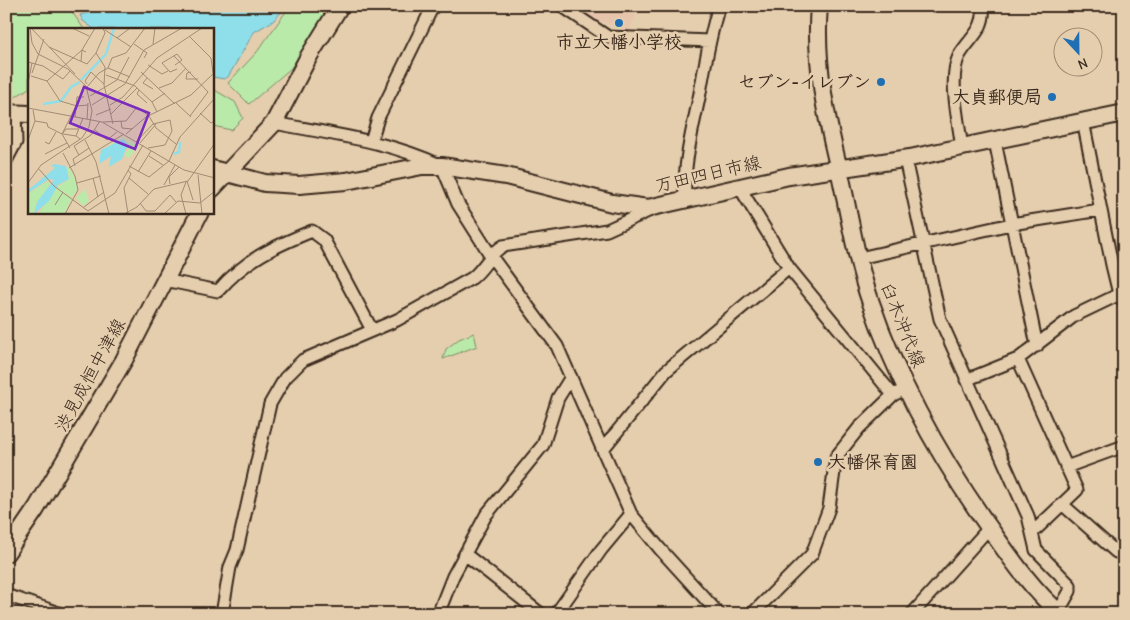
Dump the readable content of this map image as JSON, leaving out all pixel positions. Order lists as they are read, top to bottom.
{
  "streets": {
    "main road": ["万田四日市線", "臼木沖代線", "渋見成恒中津線"]
  },
  "crossings": [
    ["万田四日市線", "臼木沖代線"]
  ],
  "places": [
    "市立大幡小学校",
    "セブン-イレブン",
    "大貞郵便局",
    "大幡保育園"
  ],
  "north": "bottom"
}
